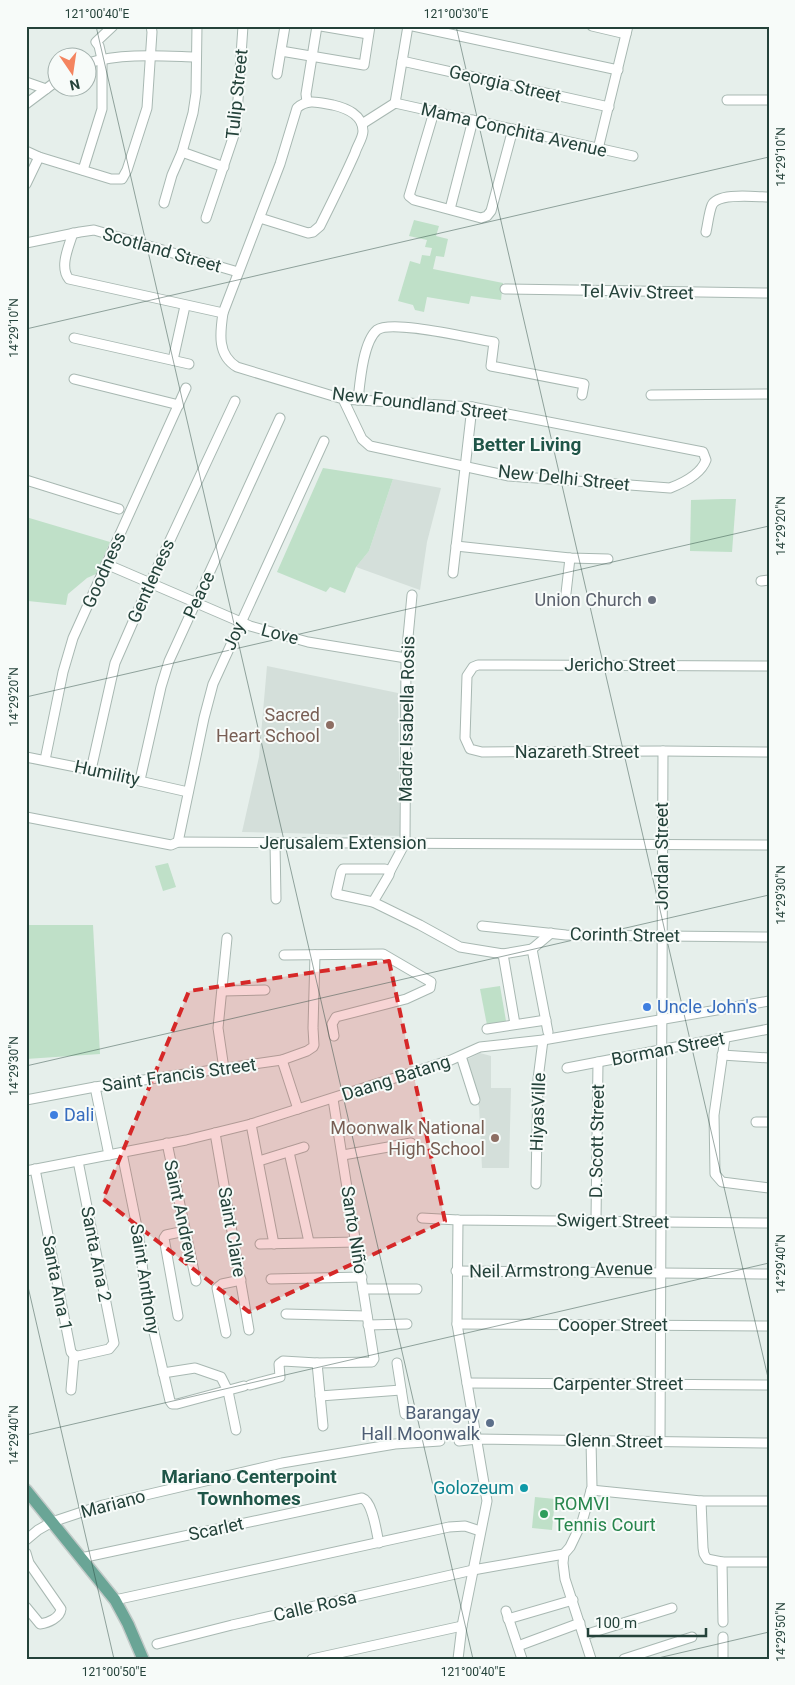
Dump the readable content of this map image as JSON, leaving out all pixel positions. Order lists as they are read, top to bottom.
{
  "streets": {
    "street": [
      "Georgia Street",
      "Tulip Street",
      "Mama Conchita Avenue",
      "Scotland Street",
      "Tel Aviv Street",
      "New Foundland Street",
      "New Delhi Street",
      "Goodness",
      "Gentleness",
      "Peace",
      "Love",
      "Joy",
      "Jericho Street",
      "Madre Isabella Rosis",
      "Nazareth Street",
      "Humility",
      "Jerusalem Extension",
      "Jordan Street",
      "Corinth Street",
      "Borman Street",
      "Saint Francis Street",
      "Daang Batang",
      "HiyasVille",
      "D. Scott Street",
      "Saint Andrew",
      "Swigert Street",
      "Santo Niño",
      "Saint Claire",
      "Santa Ana 2",
      "Neil Armstrong Avenue",
      "Saint Anthony",
      "Santa Ana 1",
      "Cooper Street",
      "Carpenter Street",
      "Glenn Street",
      "Mariano",
      "Scarlet",
      "Calle Rosa"
    ]
  },
  "crossings": [
    ["Scotland Street", "New Foundland Street"],
    ["New Foundland Street", "New Delhi Street"],
    ["Goodness", "Love"],
    ["Goodness", "Humility"],
    ["Gentleness", "Love"],
    ["Gentleness", "Humility"],
    ["Peace", "Love"],
    ["Peace", "Humility"],
    ["Love", "Joy"],
    ["Love", "Madre Isabella Rosis"],
    ["Joy", "Humility"],
    ["Joy", "Jerusalem Extension"],
    ["Jericho Street", "Nazareth Street"],
    ["Madre Isabella Rosis", "Jerusalem Extension"],
    ["Nazareth Street", "Jordan Street"],
    ["Jerusalem Extension", "Jordan Street"],
    ["Jordan Street", "Corinth Street"],
    ["Jordan Street", "Daang Batang"],
    ["Jordan Street", "Neil Armstrong Avenue"],
    ["Borman Street", "D. Scott Street"],
    ["Borman Street", "Neil Armstrong Avenue"],
    ["Saint Francis Street", "Daang Batang"],
    ["Daang Batang", "HiyasVille"],
    ["Daang Batang", "Saint Andrew"],
    ["Daang Batang", "Santo Niño"],
    ["Daang Batang", "Saint Claire"],
    ["Daang Batang", "Santa Ana 2"],
    ["Daang Batang", "Neil Armstrong Avenue"],
    ["Daang Batang", "Saint Anthony"],
    ["Daang Batang", "Santa Ana 1"],
    ["D. Scott Street", "Swigert Street"],
    ["Swigert Street", "Neil Armstrong Avenue"],
    ["Santa Ana 2", "Santa Ana 1"],
    ["Neil Armstrong Avenue", "Cooper Street"],
    ["Neil Armstrong Avenue", "Carpenter Street"],
    ["Neil Armstrong Avenue", "Glenn Street"],
    ["Neil Armstrong Avenue", "Calle Rosa"]
  ],
  "districts": ["Better Living", "Mariano Centerpoint Townhomes"],
  "places": [
    "Union Church",
    "Sacred Heart School",
    "Uncle John's",
    "Dali",
    "Moonwalk National High School",
    "Barangay Hall Moonwalk",
    "Golozeum",
    "ROMVI Tennis Court"
  ],
  "scale_bar": "100 m",
  "north": "bottom",
  "coordinates": [
    "121°00'40\"E",
    "121°00'30\"E",
    "14°29'10\"N",
    "14°29'20\"N",
    "14°29'30\"N",
    "14°29'40\"N",
    "14°29'50\"N",
    "121°00'50\"E"
  ]
}
